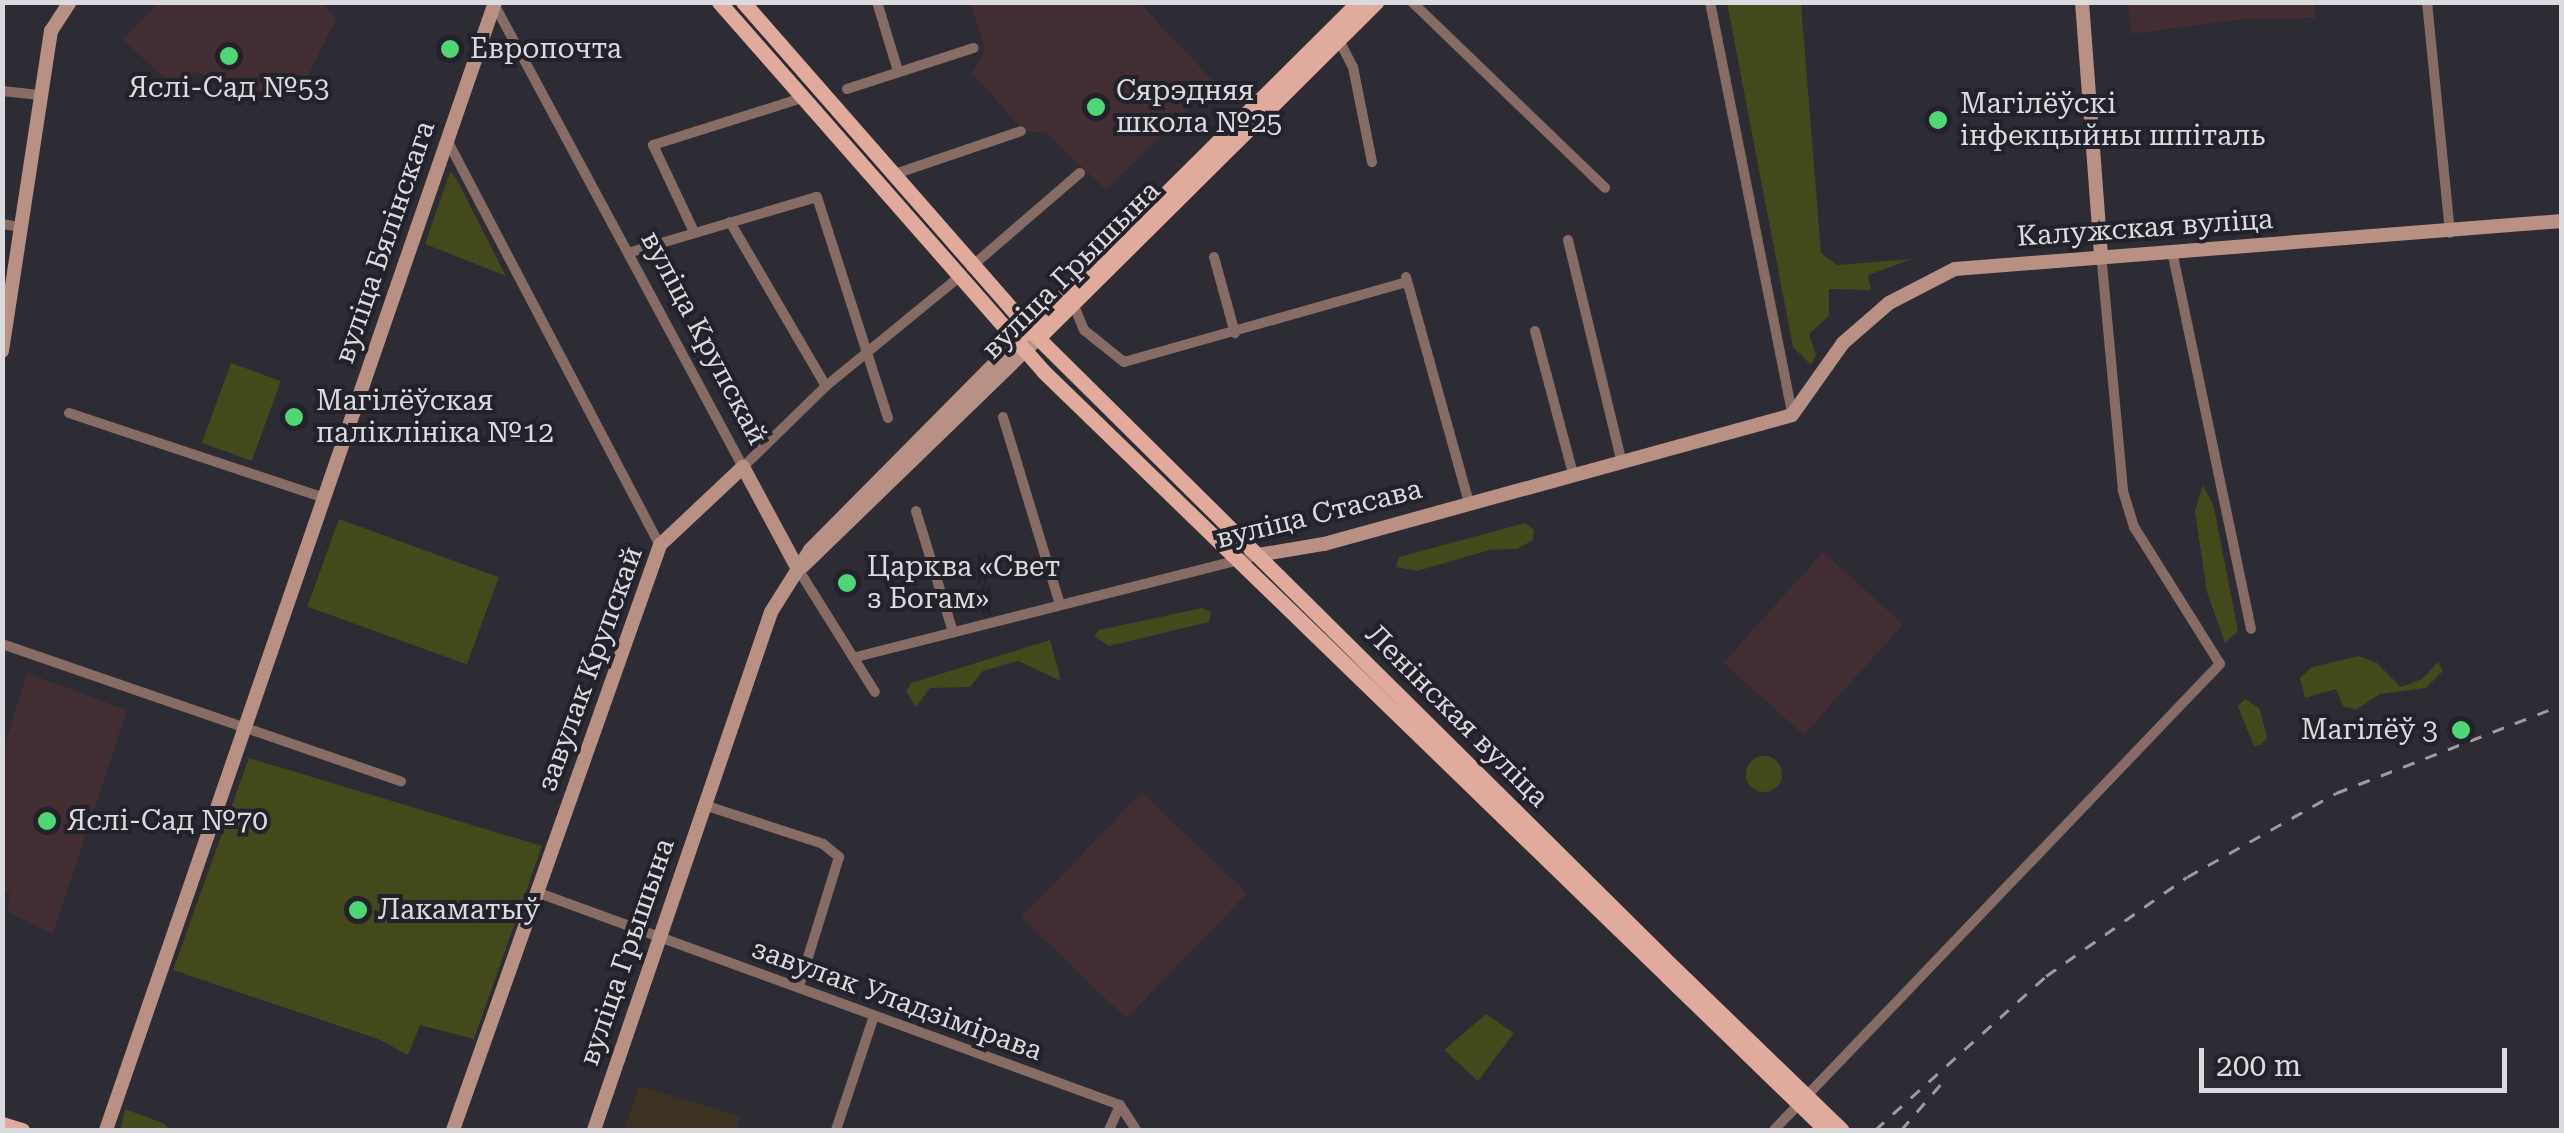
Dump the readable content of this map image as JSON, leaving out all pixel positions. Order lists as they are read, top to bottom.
{
  "streets": {
    "main road": [
      "Калужская вуліца",
      "вуліца Бялінскага",
      "вуліца Грышына",
      "вуліца Крупскай",
      "вуліца Стасава",
      "завулак Крупскай",
      "Ленінская вуліца"
    ],
    "street": ["завулак Уладзімірава"]
  },
  "crossings": [
    ["Калужская вуліца", "вуліца Стасава"],
    ["вуліца Бялінскага", "вуліца Крупскай"],
    ["вуліца Грышына", "вуліца Крупскай"],
    ["вуліца Грышына", "Ленінская вуліца"],
    ["вуліца Грышына", "завулак Уладзімірава"],
    ["вуліца Крупскай", "вуліца Стасава"],
    ["вуліца Крупскай", "завулак Крупскай"],
    ["вуліца Стасава", "Ленінская вуліца"],
    ["завулак Крупскай", "завулак Уладзімірава"]
  ],
  "places": [
    "Европочта",
    "Яслі-Сад №53",
    "Сярэдняя школа №25",
    "Магілёўскі інфекцыйны шпіталь",
    "Магілёўская паліклініка №12",
    "Царква «Свет з Богам»",
    "Магілёў 3",
    "Яслі-Сад №70",
    "Лакаматыў"
  ],
  "scale_bar": "200 m"
}
